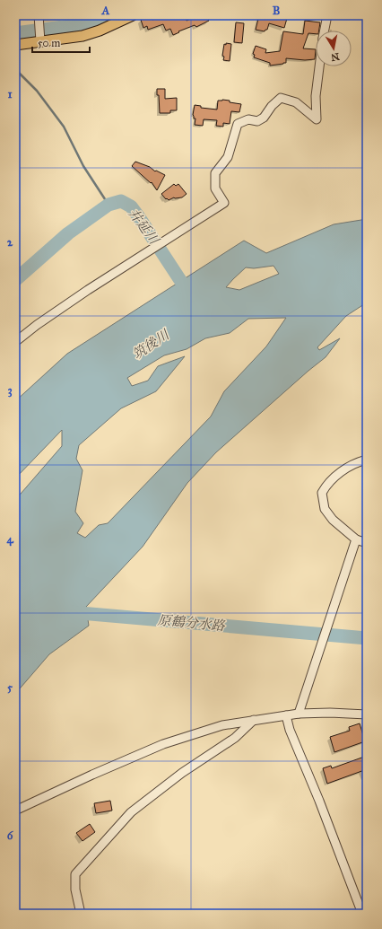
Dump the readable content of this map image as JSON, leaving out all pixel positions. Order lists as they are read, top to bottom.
{
  "water": ["井延川", "筑後川", "原鶴分水路"],
  "scale_bar": "50 m",
  "north": "bottom",
  "grid": {
    "columns": ["A", "B"],
    "rows": [
      "1",
      "2",
      "3",
      "4",
      "5",
      "6"
    ]
  }
}
